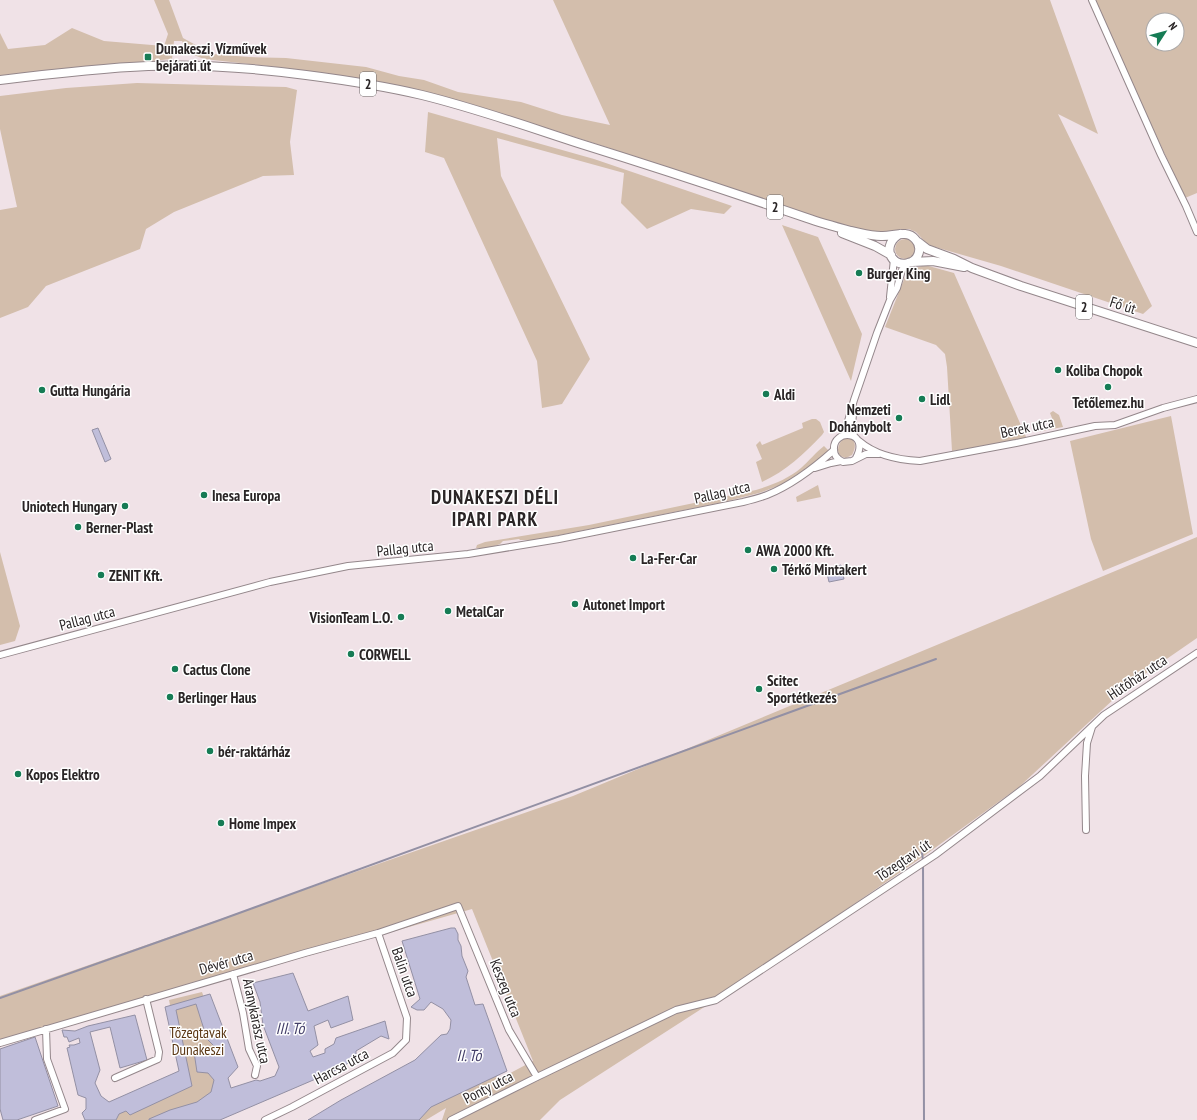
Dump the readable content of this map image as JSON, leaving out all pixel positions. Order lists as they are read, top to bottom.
{
  "streets": {
    "main road": ["2", "Fő út"],
    "street": [
      "Berek utca",
      "Pallag utca",
      "Hűtőház utca",
      "Tőzegtavi út",
      "Dévér utca",
      "Balin utca",
      "Keszeg utca",
      "Aranykárász utca",
      "Harcsa utca",
      "Ponty utca"
    ]
  },
  "crossings": [
    ["2", "Fő út"],
    ["Berek utca", "Pallag utca"],
    ["Hűtőház utca", "Tőzegtavi út"],
    ["Tőzegtavi út", "Keszeg utca"],
    ["Tőzegtavi út", "Ponty utca"],
    ["Dévér utca", "Balin utca"],
    ["Dévér utca", "Keszeg utca"],
    ["Dévér utca", "Aranykárász utca"],
    ["Balin utca", "Harcsa utca"],
    ["Keszeg utca", "Ponty utca"]
  ],
  "districts": ["DUNAKESZI DÉLI IPARI PARK"],
  "water": ["III. Tó", "II. Tó"],
  "parks": ["Tőzegtavak Dunakeszi"],
  "places": {
    "transit": ["Dunakeszi, Vízművek bejárati út"],
    "other": [
      "Burger King",
      "Koliba Chopok",
      "Tetőlemez.hu",
      "Gutta Hungária",
      "Aldi",
      "Lidl",
      "Nemzeti Dohánybolt",
      "Inesa Europa",
      "Uniotech Hungary",
      "Berner-Plast",
      "AWA 2000 Kft.",
      "La-Fer-Car",
      "Térkő Mintakert",
      "ZENIT Kft.",
      "Autonet Import",
      "MetalCar",
      "VisionTeam L.O.",
      "CORWELL",
      "Cactus Clone",
      "Scitec Sportétkezés",
      "Berlinger Haus",
      "bér-raktárház",
      "Kopos Elektro",
      "Home Impex"
    ]
  },
  "north": "top right"
}
